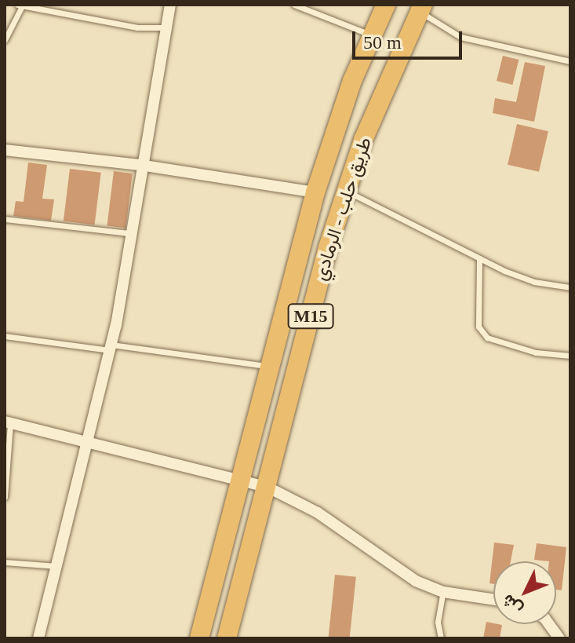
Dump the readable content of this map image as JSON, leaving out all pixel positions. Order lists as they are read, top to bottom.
{
  "streets": {
    "highway": ["طريق حلب - الرمادي", "M15"]
  },
  "scale_bar": "50 m",
  "north": "bottom left"
}
